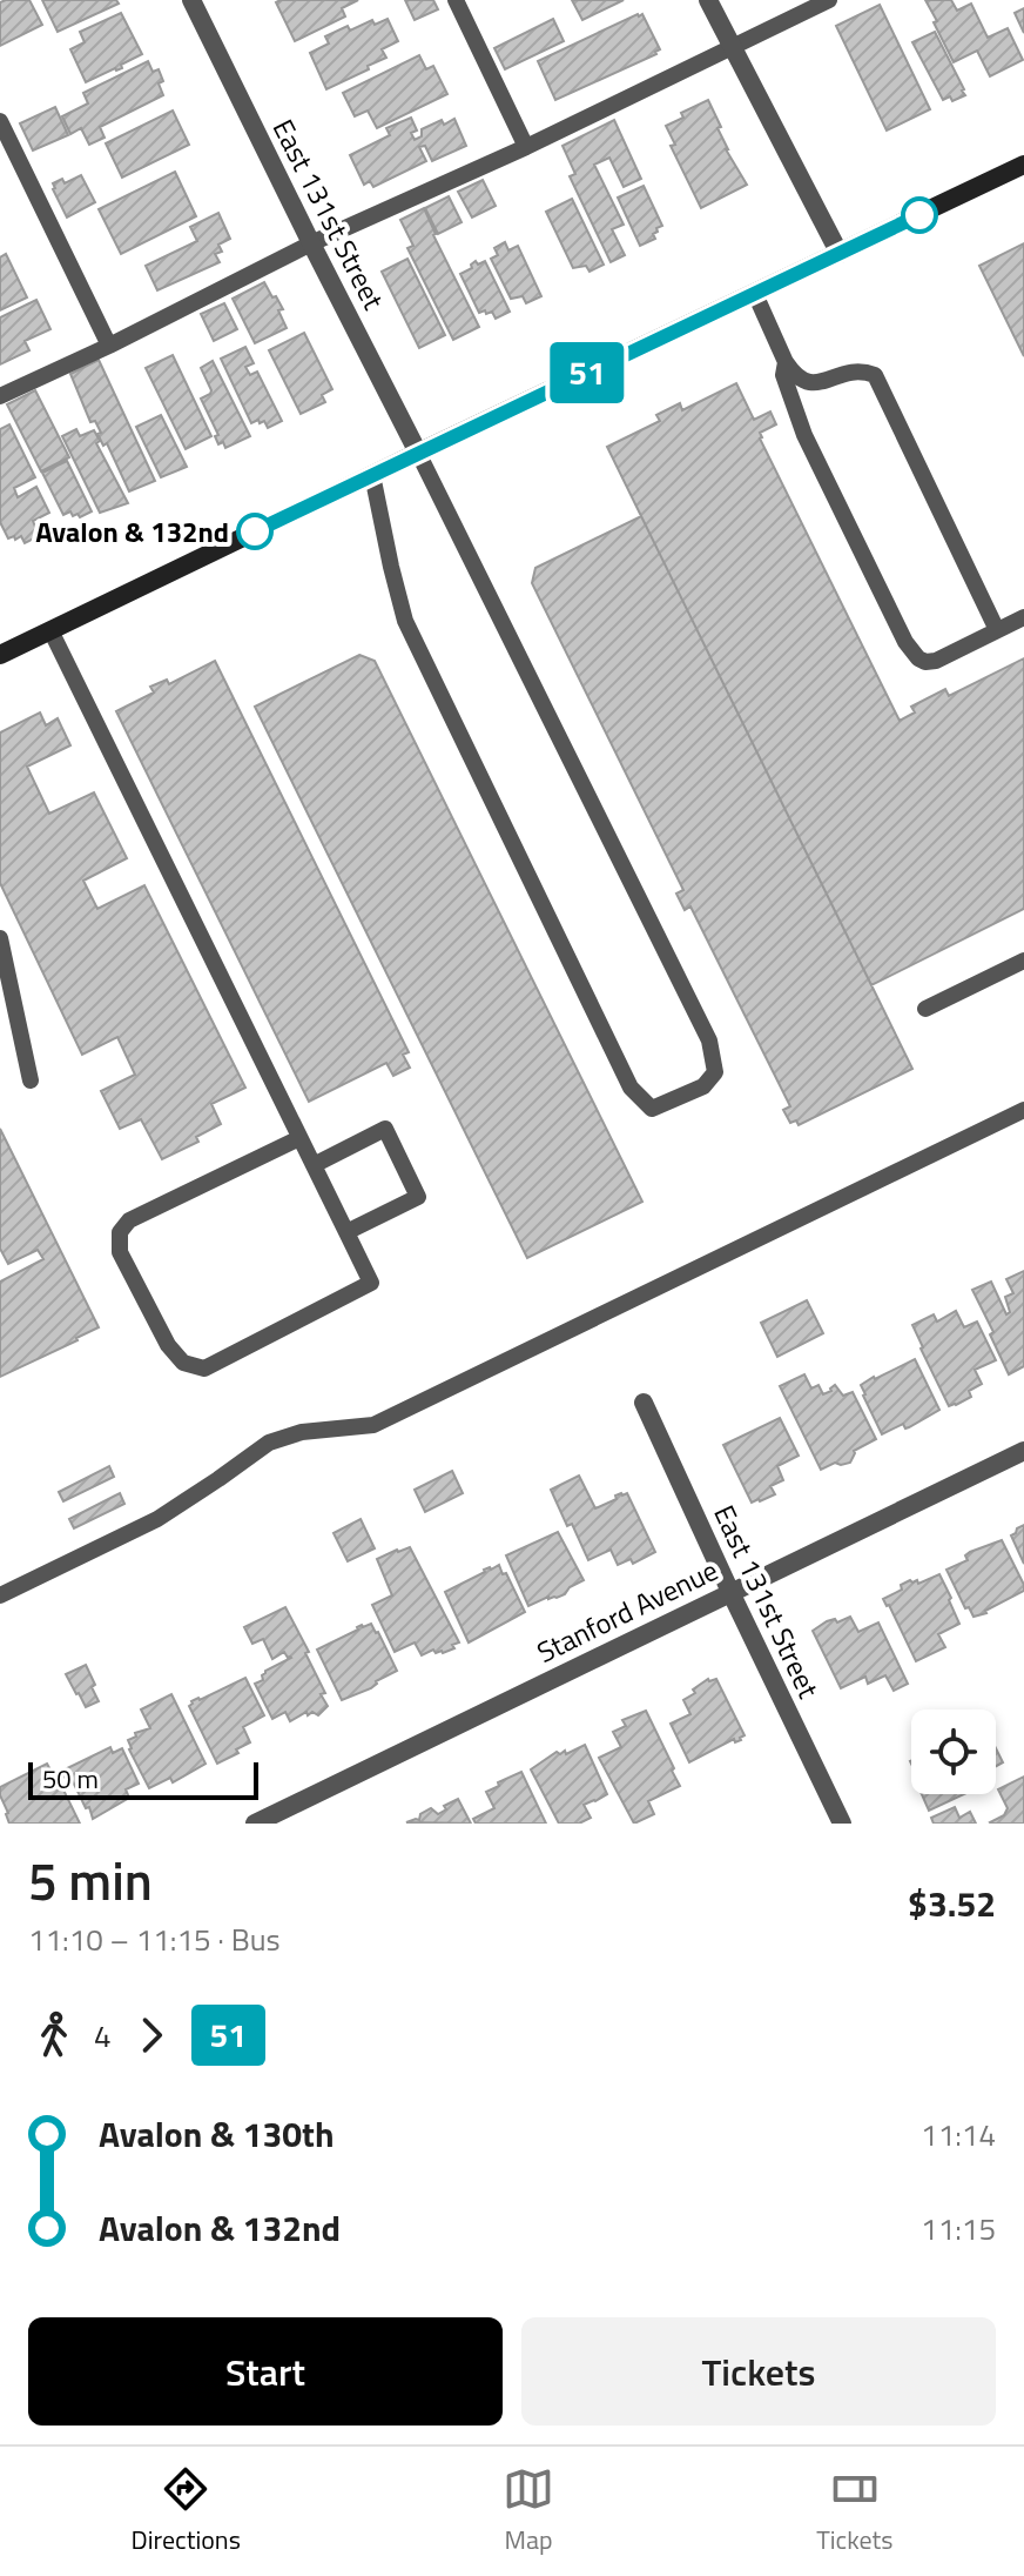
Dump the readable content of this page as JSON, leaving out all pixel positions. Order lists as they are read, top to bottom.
{
  "streets": {
    "street": ["East 131st Street", "Stanford Avenue"]
  },
  "crossings": [
    ["East 131st Street", "Stanford Avenue"]
  ],
  "places": ["Avalon & 132nd"],
  "lines": ["bus line 51"],
  "scale_bar": "50 m",
  "page": {
    "on_map": "51",
    "scale": "50 m",
    "heading": ["5 min", "11:10 – 11:15 · Bus", "$3.52"],
    "legs": ["4", "51"],
    "list": [
      {
        "name": "Avalon & 130th",
        "value": "11:14"
      },
      {
        "name": "Avalon & 132nd",
        "value": "11:15"
      }
    ],
    "buttons": ["Start", "Tickets"],
    "tabs": ["Directions", "Map", "Tickets"]
  }
}
